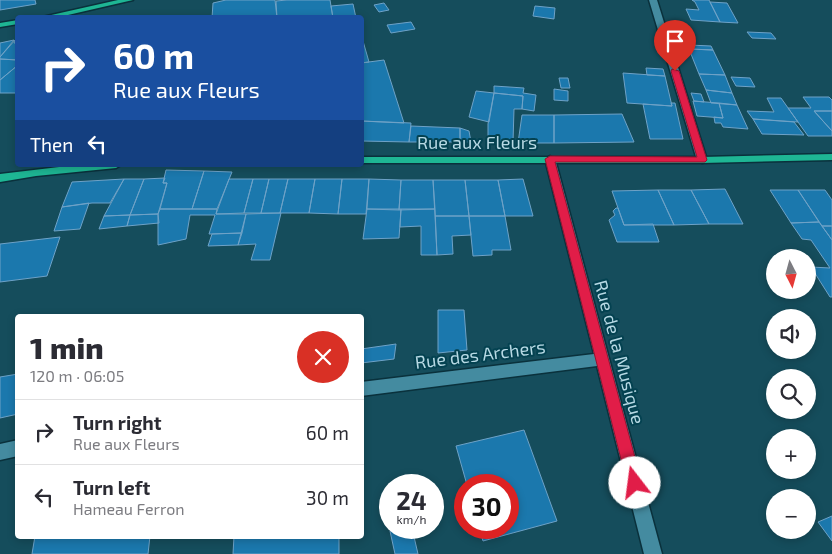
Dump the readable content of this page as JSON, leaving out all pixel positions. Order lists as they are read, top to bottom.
{
  "streets": {
    "main road": ["Rue aux Fleurs"],
    "street": ["Rue de la Musique", "Rue des Archers"]
  },
  "crossings": [
    ["Rue aux Fleurs", "Rue de la Musique"],
    ["Rue de la Musique", "Rue des Archers"]
  ],
  "north": "bottom",
  "page": {
    "turn": ["60 m", "Rue aux Fleurs"],
    "then": "Then",
    "map_buttons": ["+", "−"],
    "heading": ["1 min", "120 m · 06:05"],
    "list": [
      {
        "name": "Turn right",
        "note": "Rue aux Fleurs",
        "value": "60 m"
      },
      {
        "name": "Turn left",
        "note": "Hameau Ferron",
        "value": "30 m"
      }
    ],
    "speed": "24 km/h",
    "limit": "30"
  }
}
